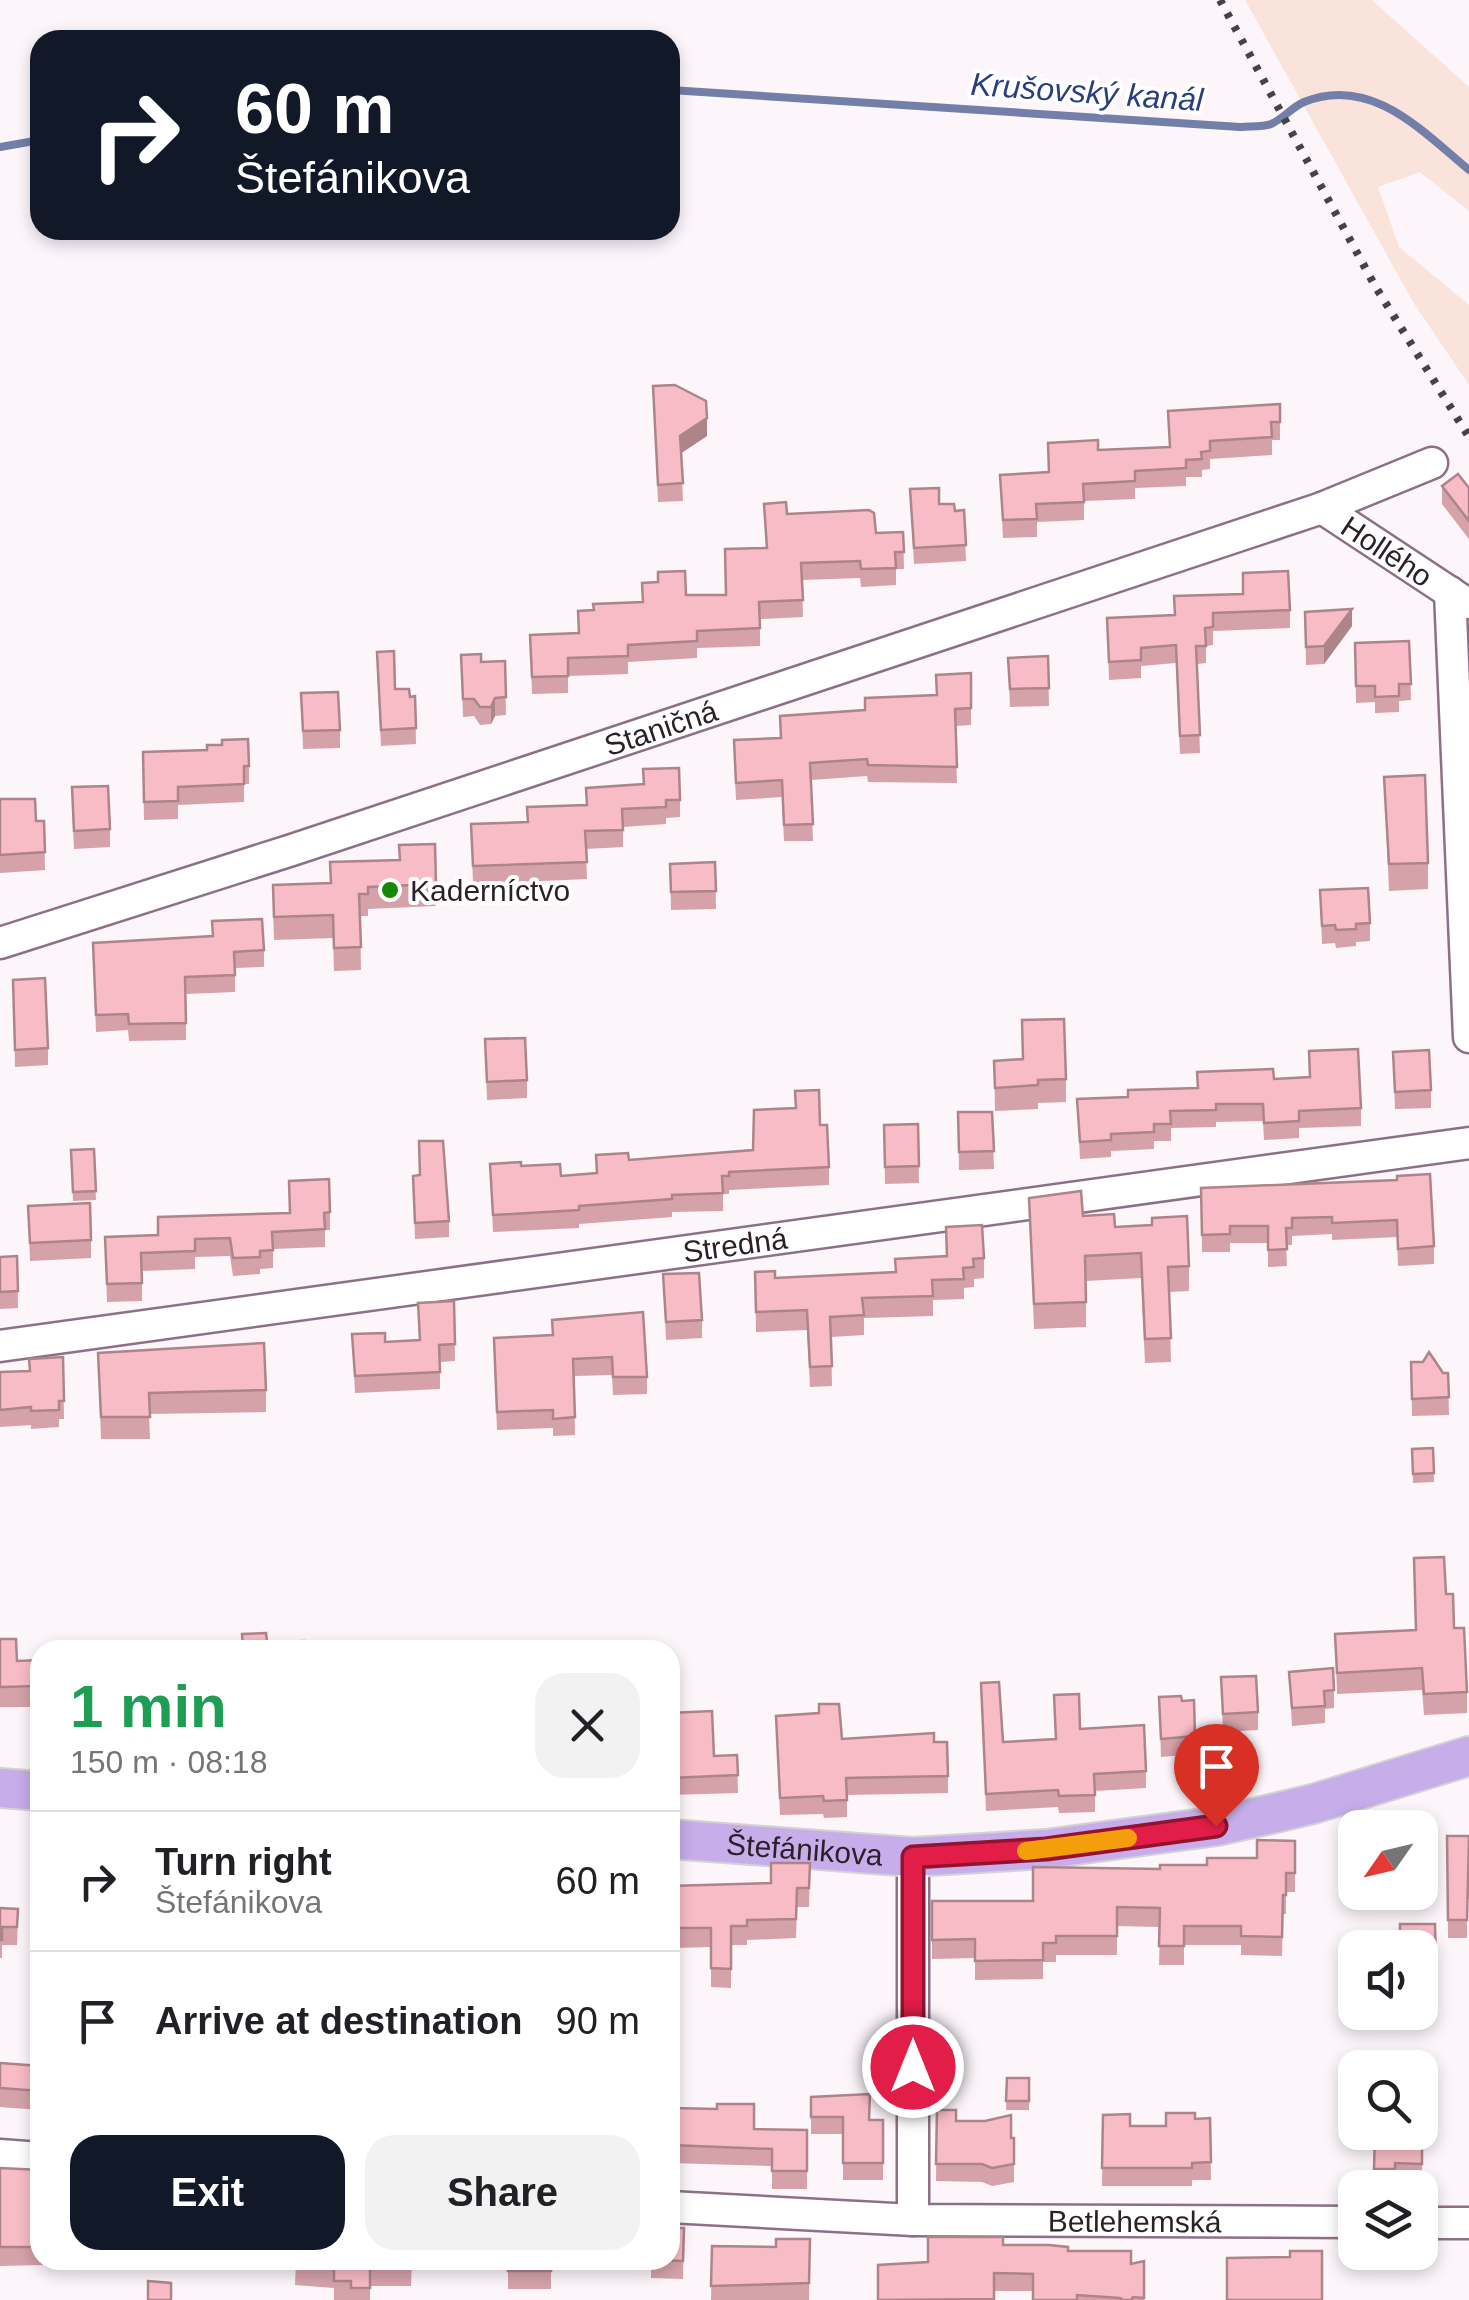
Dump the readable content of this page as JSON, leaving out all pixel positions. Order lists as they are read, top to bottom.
{
  "streets": {
    "main road": ["Štefánikova"],
    "street": [
      "Hollého",
      "Staničná",
      "Stredná",
      "Betlehemská"
    ]
  },
  "crossings": [
    ["Hollého", "Staničná"]
  ],
  "water": ["Krušovský kanál"],
  "places": ["Kaderníctvo"],
  "north": "bottom left",
  "page": {
    "turn": ["60 m", "Štefánikova"],
    "heading": ["1 min", "150 m · 08:18"],
    "list": [
      {
        "name": "Turn right",
        "note": "Štefánikova",
        "value": "60 m"
      },
      {
        "name": "Arrive at destination",
        "value": "90 m"
      }
    ],
    "buttons": ["Exit", "Share"]
  }
}
